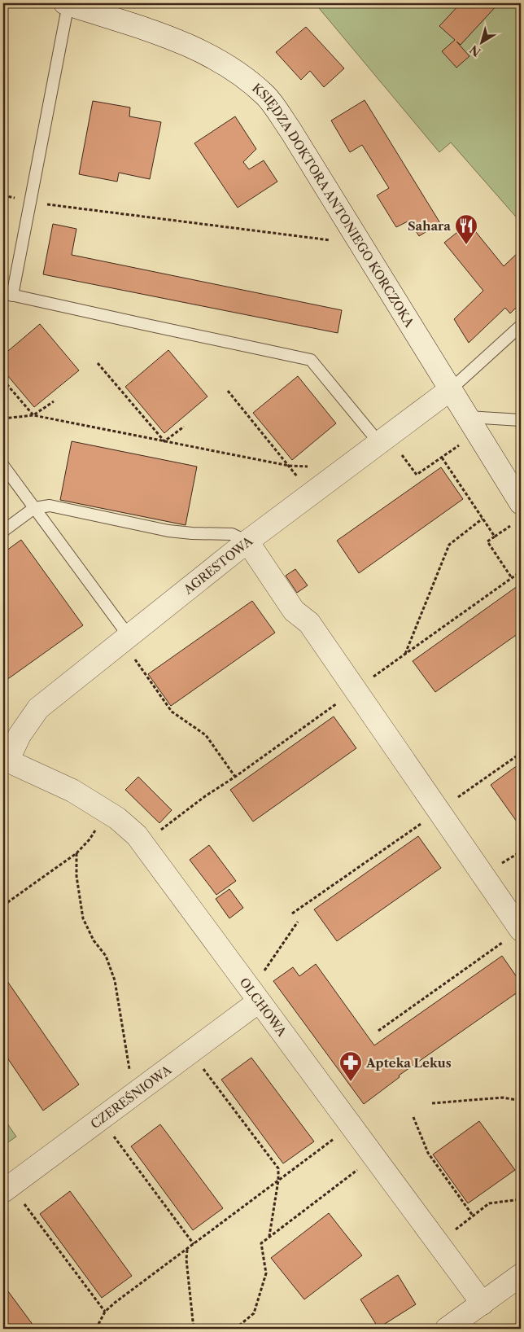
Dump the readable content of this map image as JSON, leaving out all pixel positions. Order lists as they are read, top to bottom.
{
  "streets": {
    "street": [
      "KSIĘDZA DOKTORA ANTONIEGO KORCZOKA",
      "AGRESTOWA",
      "OLCHOWA",
      "CZEREŚNIOWA"
    ]
  },
  "crossings": [
    ["KSIĘDZA DOKTORA ANTONIEGO KORCZOKA", "AGRESTOWA"],
    ["AGRESTOWA", "OLCHOWA"],
    ["OLCHOWA", "CZEREŚNIOWA"]
  ],
  "places": {
    "restaurant": ["Sahara"],
    "pharmacy": ["Apteka Lekus"]
  },
  "north": "bottom left"
}
